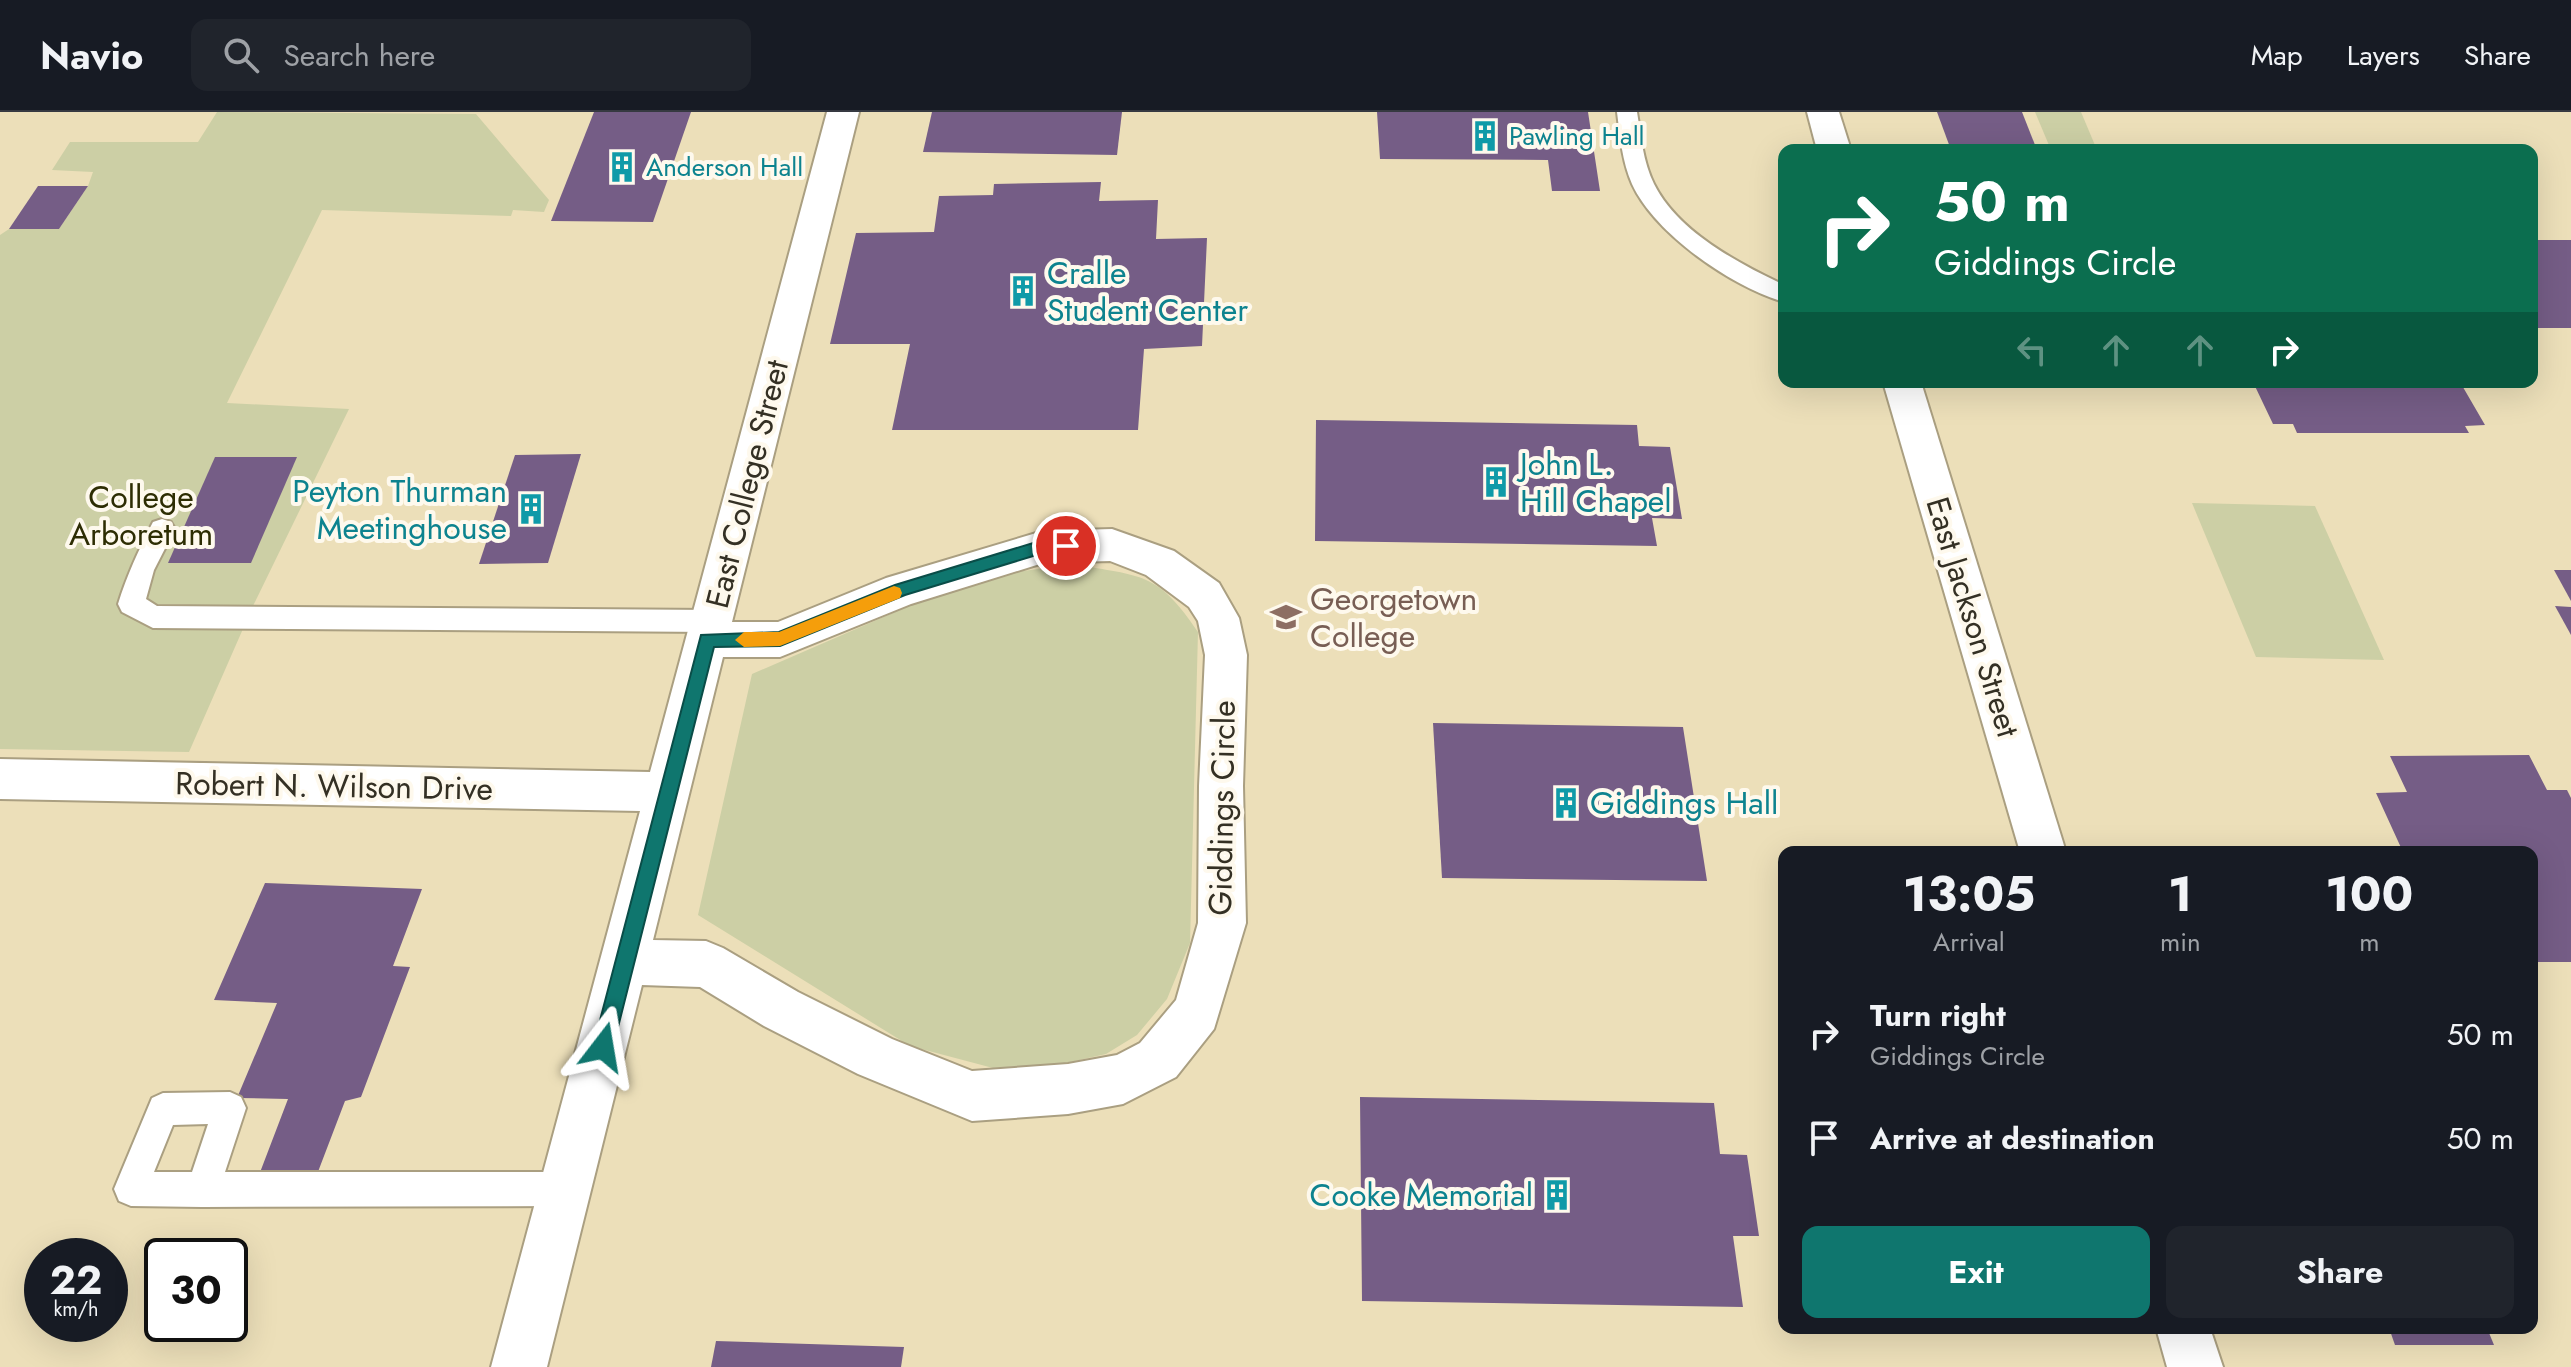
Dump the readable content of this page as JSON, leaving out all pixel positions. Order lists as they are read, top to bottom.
{
  "streets": {
    "street": [
      "East College Street",
      "East Jackson Street",
      "Robert N. Wilson Drive",
      "Giddings Circle"
    ]
  },
  "crossings": [
    ["East College Street", "Robert N. Wilson Drive"],
    ["East College Street", "Giddings Circle"]
  ],
  "parks": ["College Arboretum"],
  "places": {
    "building": [
      "Pawling Hall",
      "Anderson Hall",
      "Cralle Student Center",
      "John L. Hill Chapel",
      "Peyton Thurman Meetinghouse",
      "Giddings Hall",
      "Cooke Memorial"
    ],
    "school or university": ["Georgetown College"]
  },
  "page": {
    "header": "Navio",
    "search": "Search here",
    "nav": ["Map", "Layers", "Share"],
    "turn": ["50 m", "Giddings Circle"],
    "eta": [
      "13:05",
      "Arrival",
      "1",
      "min",
      "100",
      "m"
    ],
    "list": [
      {
        "name": "Turn right",
        "note": "Giddings Circle",
        "value": "50 m"
      },
      {
        "name": "Arrive at destination",
        "value": "50 m"
      }
    ],
    "buttons": ["Exit", "Share"],
    "speed": "22 km/h",
    "limit": "30"
  }
}
